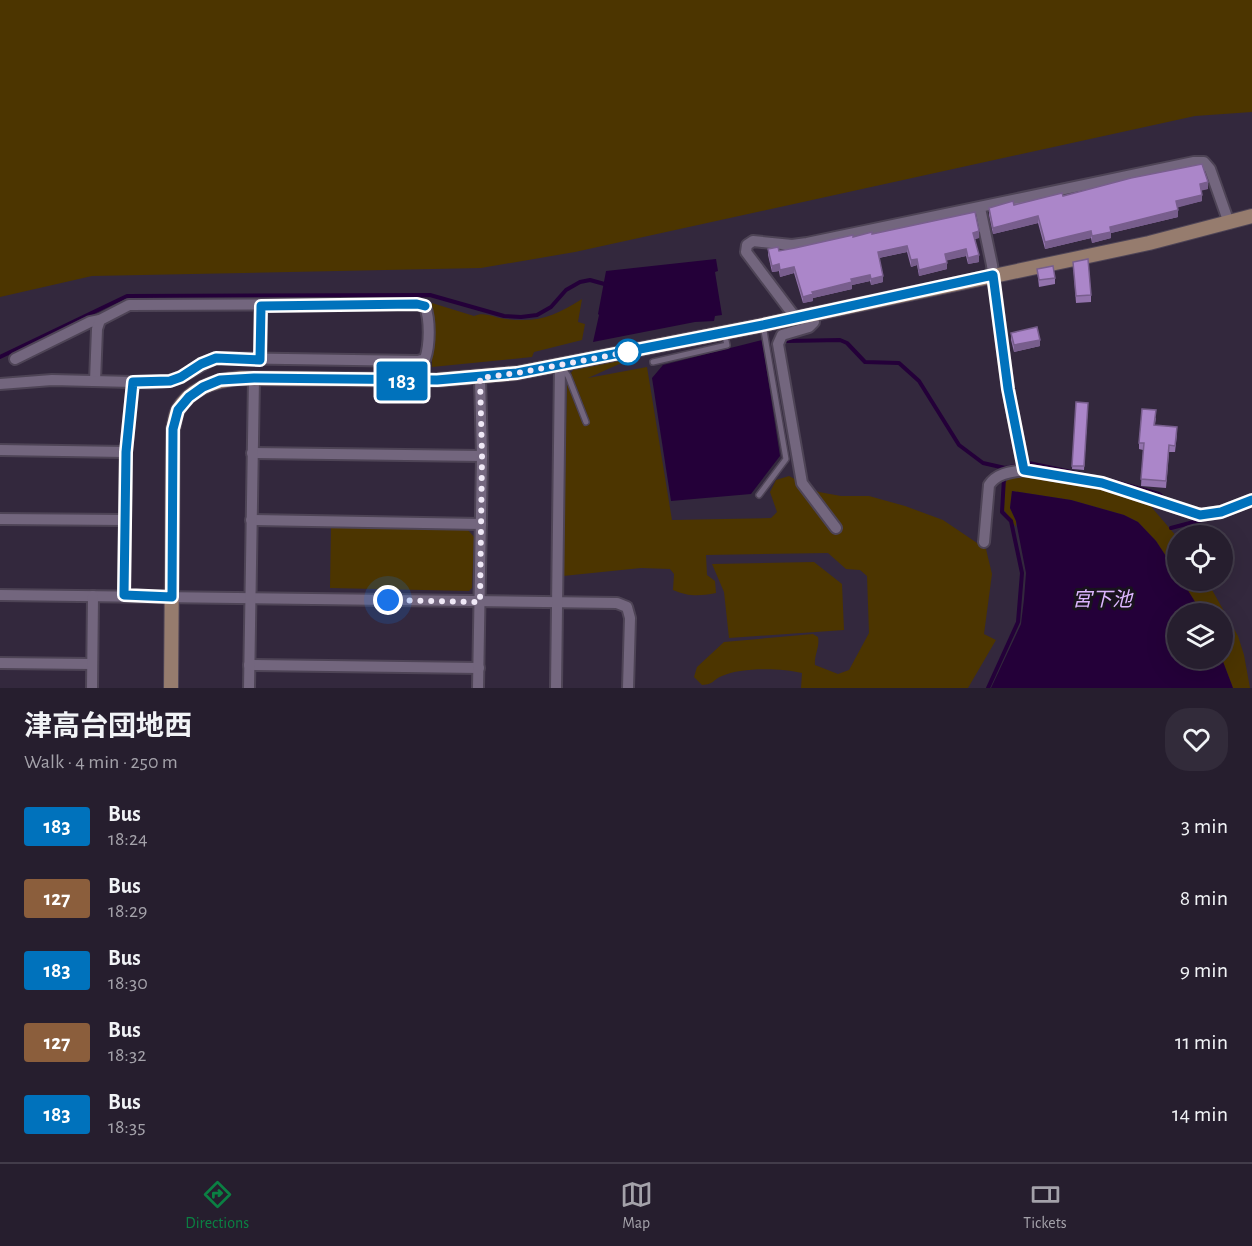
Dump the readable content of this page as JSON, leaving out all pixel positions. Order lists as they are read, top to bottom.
{
  "water": ["宮下池"],
  "lines": ["bus line 183"],
  "page": {
    "on_map": "183",
    "heading": ["津高台団地西", "Walk · 4 min · 250 m"],
    "list": [
      {
        "mark": "183",
        "name": "Bus",
        "note": "18:24",
        "value": "3 min"
      },
      {
        "mark": "127",
        "name": "Bus",
        "note": "18:29",
        "value": "8 min"
      },
      {
        "mark": "183",
        "name": "Bus",
        "note": "18:30",
        "value": "9 min"
      },
      {
        "mark": "127",
        "name": "Bus",
        "note": "18:32",
        "value": "11 min"
      },
      {
        "mark": "183",
        "name": "Bus",
        "note": "18:35",
        "value": "14 min"
      }
    ],
    "tabs": ["Directions", "Map", "Tickets"]
  }
}
